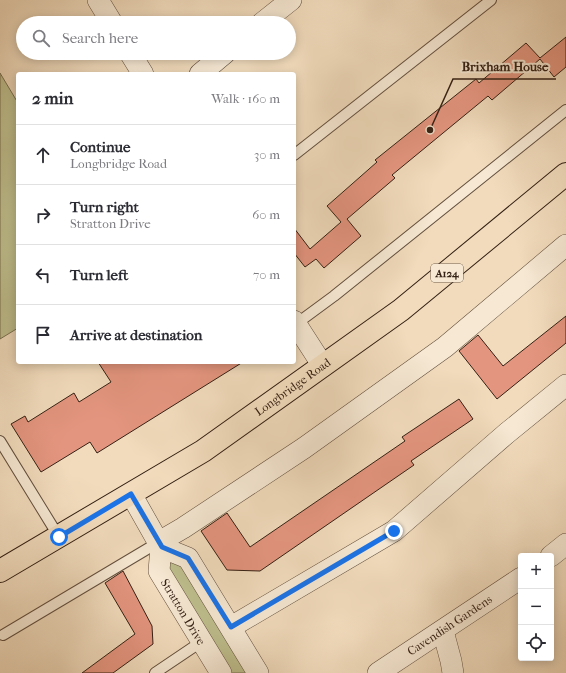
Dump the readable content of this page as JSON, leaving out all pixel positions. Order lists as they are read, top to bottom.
{
  "streets": {
    "main road": ["A124", "Longbridge Road"],
    "street": ["Stratton Drive", "Cavendish Gardens"]
  },
  "places": ["Brixham House"],
  "page": {
    "search": "Search here",
    "heading": ["2 min", "Walk · 160 m"],
    "list": [
      ["Continue", "Longbridge Road", "30 m"],
      ["Turn right", "Stratton Drive", "60 m"],
      ["Turn left", "70 m"],
      "Arrive at destination"
    ],
    "map_buttons": ["+", "−"]
  }
}
